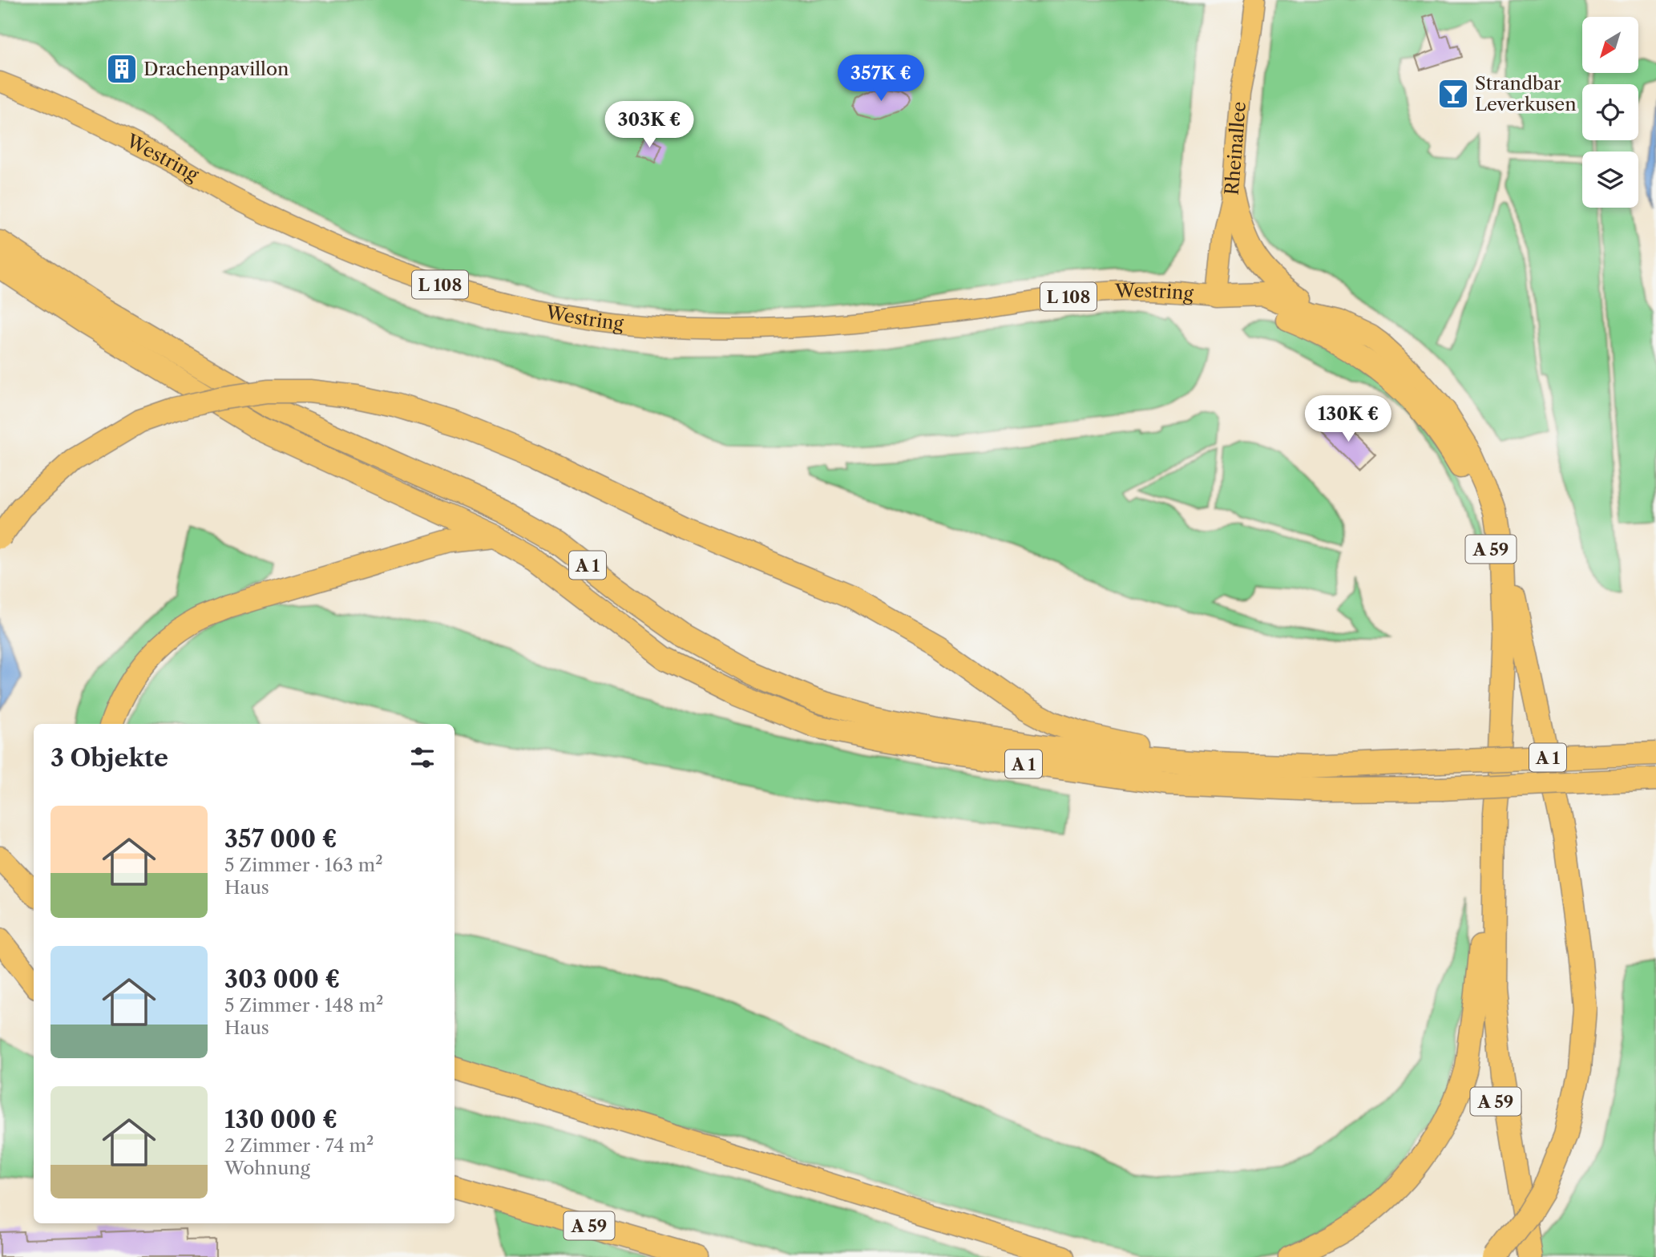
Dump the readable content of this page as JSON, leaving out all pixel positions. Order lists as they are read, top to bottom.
{
  "streets": {
    "highway": ["A 59", "A 1"],
    "main road": ["Rheinallee", "Westring", "L 108"]
  },
  "crossings": [
    ["Rheinallee", "Westring"],
    ["Rheinallee", "A 59"],
    ["Westring", "A 59"]
  ],
  "places": {
    "building": ["Drachenpavillon"],
    "bar": ["Strandbar Leverkusen"]
  },
  "north": "bottom left",
  "page": {
    "price": ["357K €", "303K €", "130K €"],
    "heading": "3 Objekte",
    "list": [
      {
        "name": "357 000 €",
        "note": "5 Zimmer · 163 m² · Haus"
      },
      {
        "name": "303 000 €",
        "note": "5 Zimmer · 148 m² · Haus"
      },
      {
        "name": "130 000 €",
        "note": "2 Zimmer · 74 m² · Wohnung"
      }
    ]
  }
}
